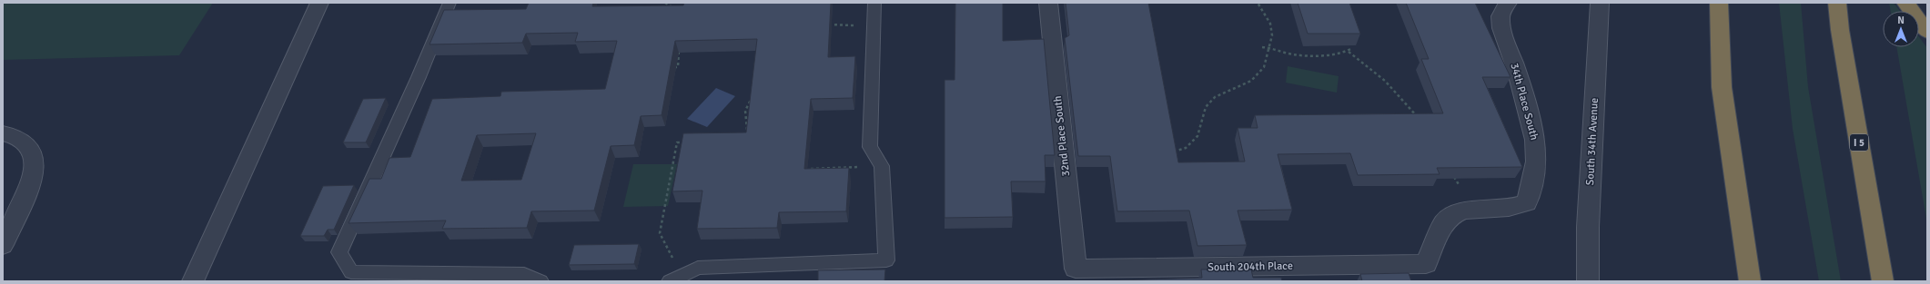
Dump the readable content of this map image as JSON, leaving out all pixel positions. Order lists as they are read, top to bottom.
{
  "streets": {
    "highway": ["I 5"],
    "street": [
      "34th Place South",
      "32nd Place South",
      "South 34th Avenue",
      "South 204th Place"
    ]
  },
  "crossings": [
    ["34th Place South", "South 204th Place"],
    ["32nd Place South", "South 204th Place"]
  ],
  "north": "top"
}
